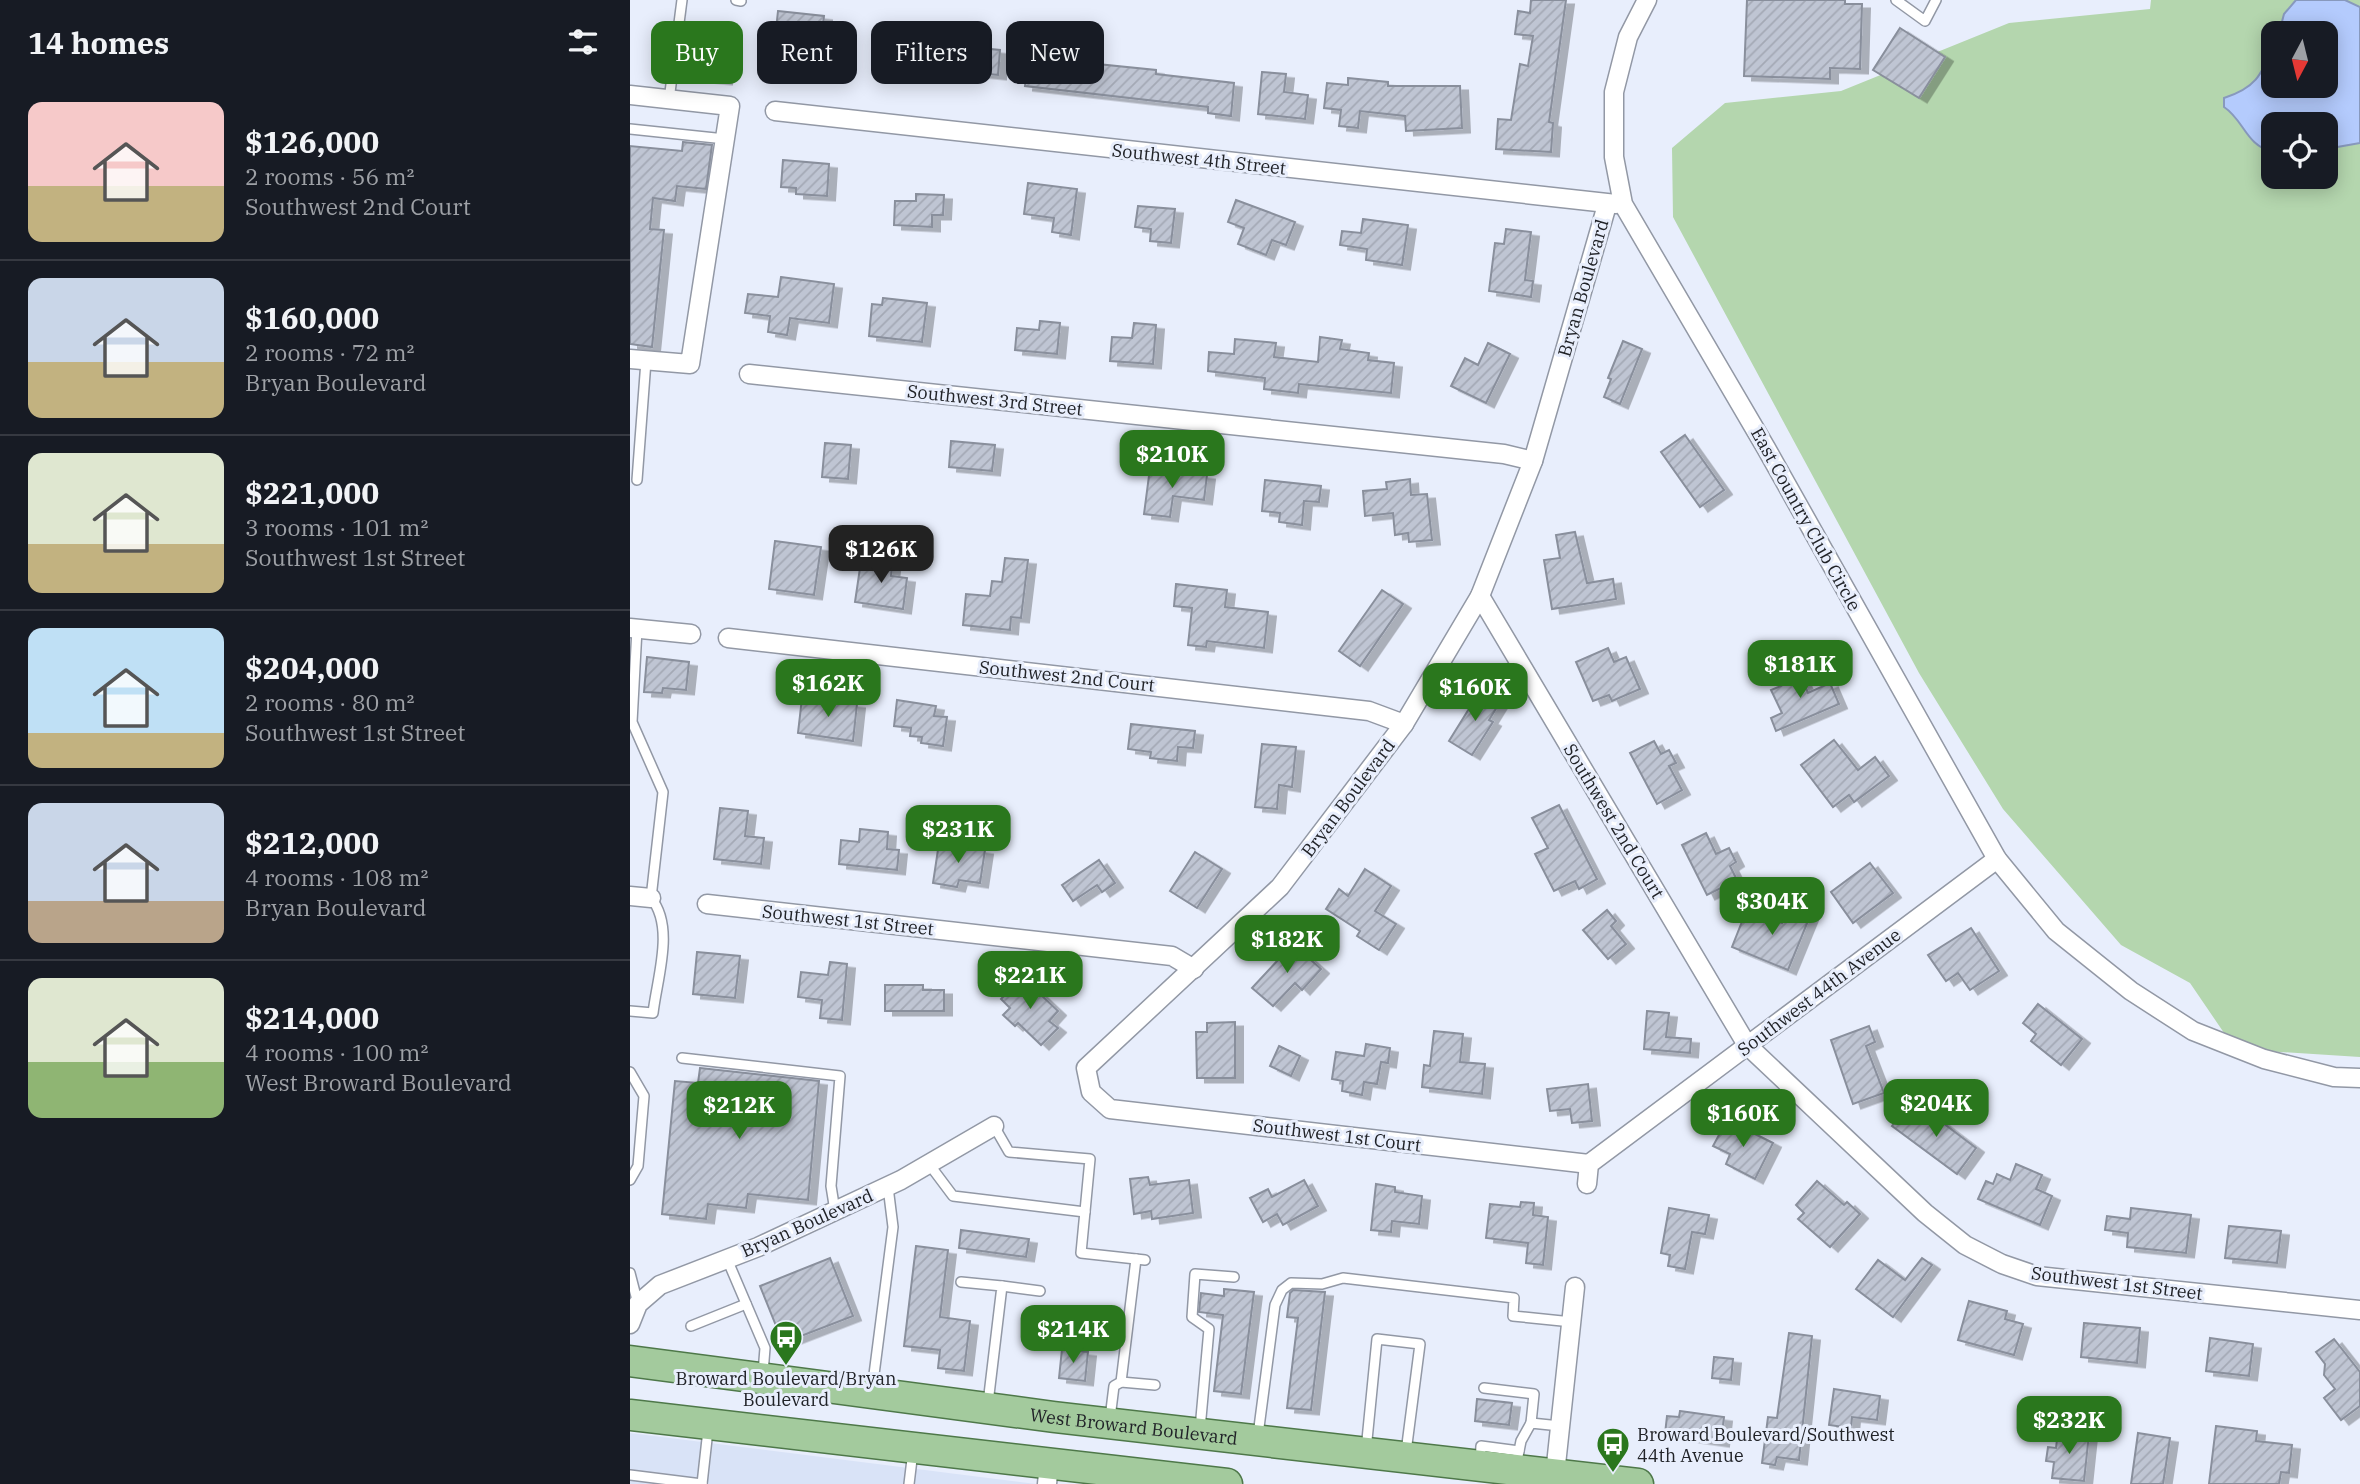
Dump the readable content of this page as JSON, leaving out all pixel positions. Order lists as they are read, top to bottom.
{
  "streets": {
    "main road": ["West Broward Boulevard"],
    "street": [
      "Southwest 4th Street",
      "Bryan Boulevard",
      "Southwest 3rd Street",
      "East Country Club Circle",
      "Southwest 2nd Court",
      "Southwest 1st Street",
      "Southwest 44th Avenue",
      "Southwest 1st Court"
    ]
  },
  "crossings": [
    ["Southwest 4th Street", "Bryan Boulevard"],
    ["Southwest 4th Street", "East Country Club Circle"],
    ["Bryan Boulevard", "Southwest 3rd Street"],
    ["Bryan Boulevard", "East Country Club Circle"],
    ["Bryan Boulevard", "Southwest 2nd Court"],
    ["Bryan Boulevard", "Southwest 1st Street"],
    ["Bryan Boulevard", "Southwest 1st Court"],
    ["East Country Club Circle", "Southwest 44th Avenue"],
    ["Southwest 2nd Court", "Southwest 1st Street"],
    ["Southwest 2nd Court", "Southwest 44th Avenue"],
    ["Southwest 1st Street", "Southwest 44th Avenue"],
    ["Southwest 44th Avenue", "Southwest 1st Court"]
  ],
  "places": {
    "bus stop": ["Broward Boulevard/Bryan Boulevard", "Broward Boulevard/Southwest 44th Avenue"]
  },
  "north": "bottom",
  "page": {
    "heading": "14 homes",
    "chip": [
      "Buy",
      "Rent",
      "Filters",
      "New"
    ],
    "list": [
      {
        "name": "$126,000",
        "note": "2 rooms · 56 m² · Southwest 2nd Court"
      },
      {
        "name": "$160,000",
        "note": "2 rooms · 72 m² · Bryan Boulevard"
      },
      {
        "name": "$221,000",
        "note": "3 rooms · 101 m² · Southwest 1st Street"
      },
      {
        "name": "$204,000",
        "note": "2 rooms · 80 m² · Southwest 1st Street"
      },
      {
        "name": "$212,000",
        "note": "4 rooms · 108 m² · Bryan Boulevard"
      },
      {
        "name": "$214,000",
        "note": "4 rooms · 100 m² · West Broward Boulevard"
      }
    ],
    "price": [
      "$210K",
      "$126K",
      "$181K",
      "$162K",
      "$160K",
      "$231K",
      "$304K",
      "$182K",
      "$221K",
      "$204K",
      "$212K",
      "$160K",
      "$214K",
      "$232K"
    ]
  }
}
